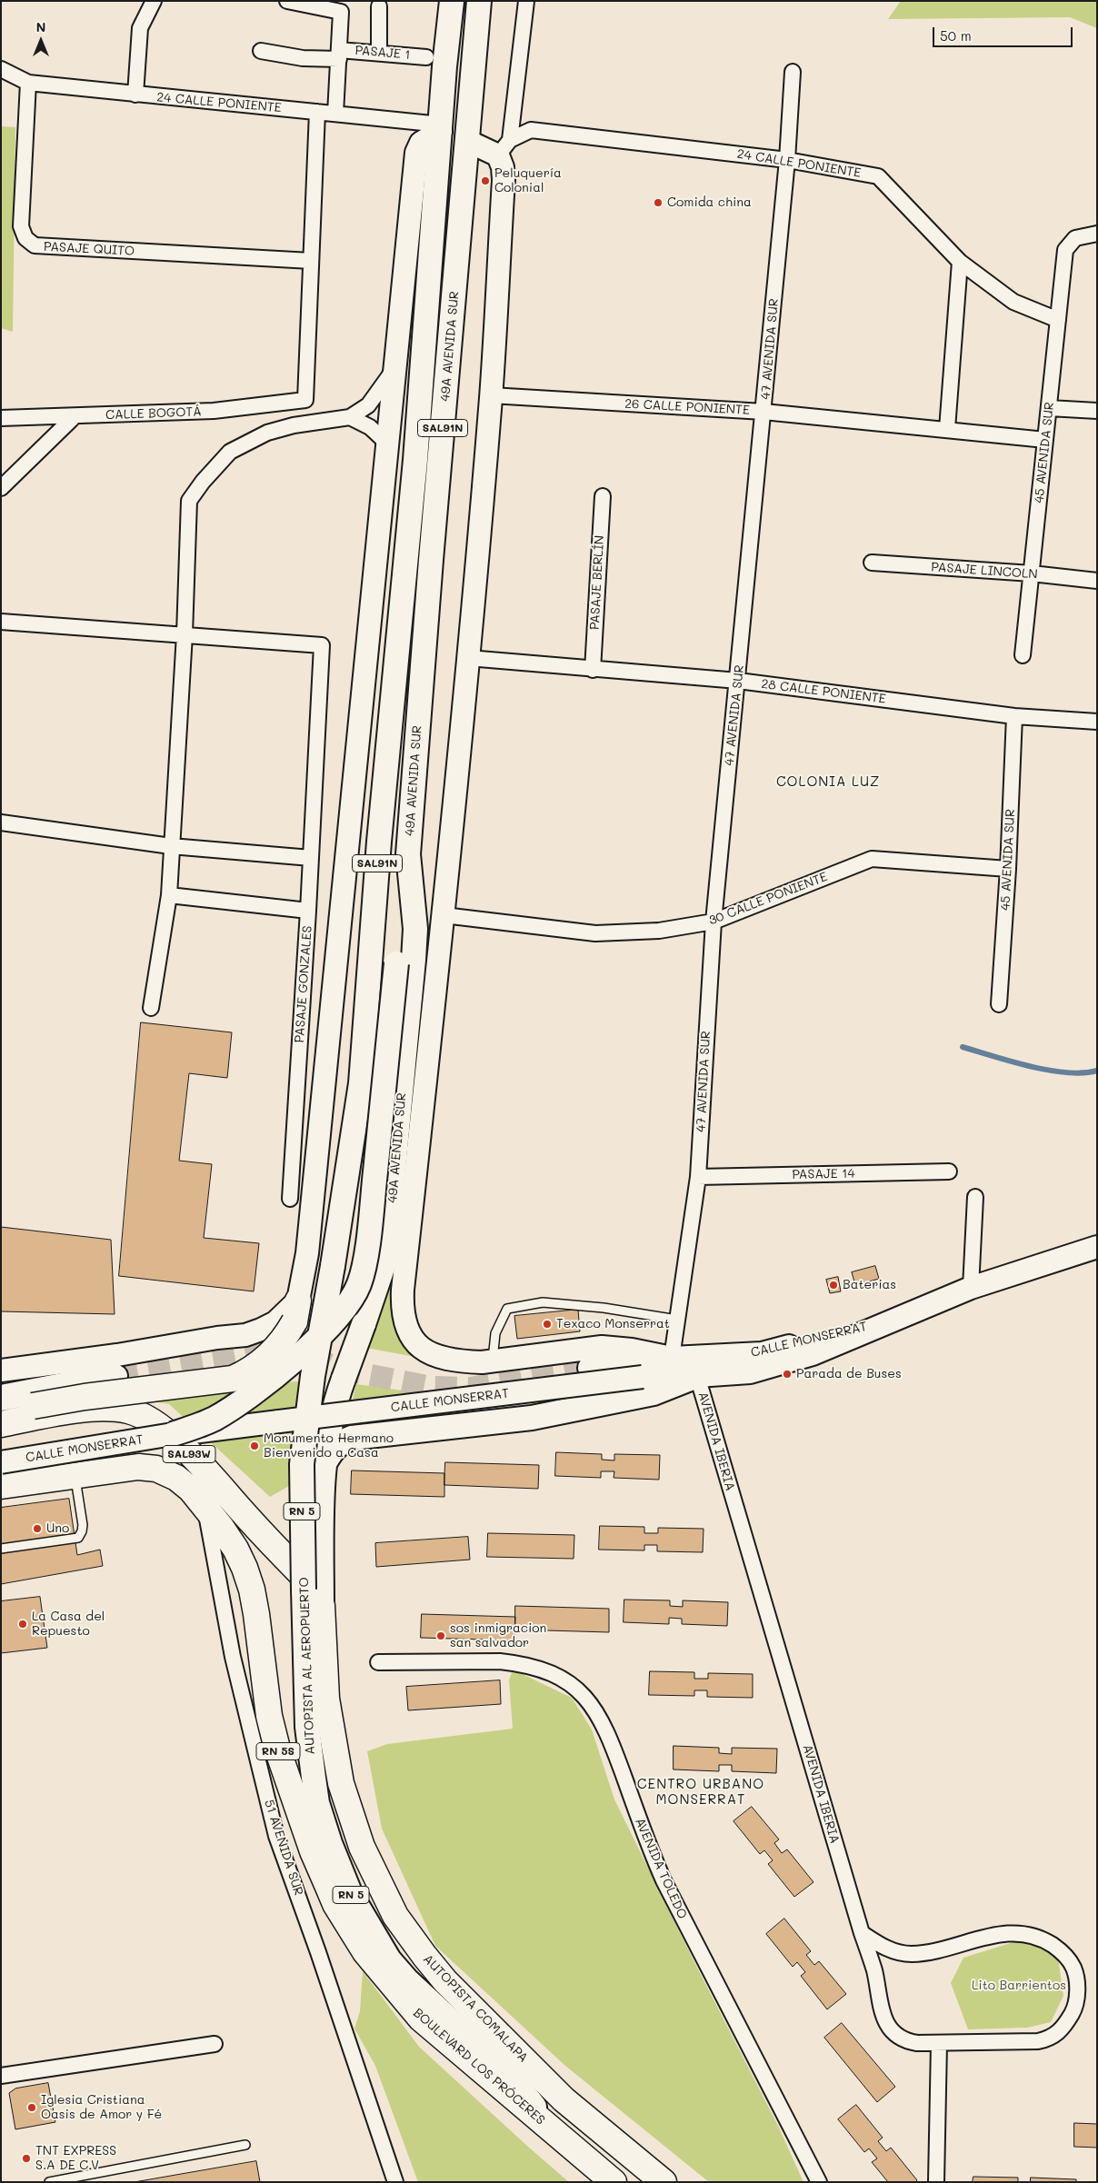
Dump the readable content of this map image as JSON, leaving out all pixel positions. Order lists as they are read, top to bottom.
{
  "streets": {
    "highway": [
      "SAL93W",
      "RN 5",
      "RN 5S",
      "AUTOPISTA COMALAPA",
      "BOULEVARD LOS PRÓCERES"
    ],
    "main road": ["49A AVENIDA SUR", "SAL91N", "AUTOPISTA AL AEROPUERTO"],
    "street": [
      "PASAJE 1",
      "24 CALLE PONIENTE",
      "PASAJE QUITO",
      "47 AVENIDA SUR",
      "26 CALLE PONIENTE",
      "CALLE BOGOTÁ",
      "45 AVENIDA SUR",
      "PASAJE LINCOLN",
      "PASAJE BERLÍN",
      "28 CALLE PONIENTE",
      "30 CALLE PONIENTE",
      "PASAJE GONZALES",
      "PASAJE 14",
      "CALLE MONSERRAT",
      "AVENIDA IBERIA",
      "51 AVENIDA SUR",
      "AVENIDA TOLEDO"
    ]
  },
  "crossings": [
    ["24 CALLE PONIENTE", "PASAJE QUITO"],
    ["24 CALLE PONIENTE", "49A AVENIDA SUR"],
    ["24 CALLE PONIENTE", "47 AVENIDA SUR"],
    ["24 CALLE PONIENTE", "45 AVENIDA SUR"],
    ["PASAJE QUITO", "CALLE BOGOTÁ"],
    ["49A AVENIDA SUR", "47 AVENIDA SUR"],
    ["49A AVENIDA SUR", "26 CALLE PONIENTE"],
    ["49A AVENIDA SUR", "28 CALLE PONIENTE"],
    ["49A AVENIDA SUR", "30 CALLE PONIENTE"],
    ["49A AVENIDA SUR", "CALLE MONSERRAT"],
    ["49A AVENIDA SUR", "SAL93W"],
    ["49A AVENIDA SUR", "AUTOPISTA AL AEROPUERTO"],
    ["49A AVENIDA SUR", "AUTOPISTA COMALAPA"],
    ["47 AVENIDA SUR", "26 CALLE PONIENTE"],
    ["47 AVENIDA SUR", "28 CALLE PONIENTE"],
    ["47 AVENIDA SUR", "30 CALLE PONIENTE"],
    ["47 AVENIDA SUR", "PASAJE 14"],
    ["47 AVENIDA SUR", "CALLE MONSERRAT"],
    ["26 CALLE PONIENTE", "45 AVENIDA SUR"],
    ["45 AVENIDA SUR", "PASAJE LINCOLN"],
    ["45 AVENIDA SUR", "28 CALLE PONIENTE"],
    ["45 AVENIDA SUR", "30 CALLE PONIENTE"],
    ["PASAJE BERLÍN", "28 CALLE PONIENTE"],
    ["CALLE MONSERRAT", "AVENIDA IBERIA"],
    ["SAL93W", "AUTOPISTA COMALAPA"],
    ["RN 5", "AUTOPISTA AL AEROPUERTO"],
    ["RN 5", "BOULEVARD LOS PRÓCERES"],
    ["AUTOPISTA AL AEROPUERTO", "BOULEVARD LOS PRÓCERES"],
    ["51 AVENIDA SUR", "BOULEVARD LOS PRÓCERES"]
  ],
  "districts": ["COLONIA LUZ", "CENTRO URBANO MONSERRAT"],
  "parks": ["Lito Barrientos"],
  "places": [
    "Peluquería Colonial",
    "Comida china",
    "Baterias",
    "Texaco Monserrat",
    "Parada de Buses",
    "Monumento Hermano Bienvenido a Casa",
    "Uno",
    "La Casa del Repuesto",
    "sos inmigracion san salvador",
    "Iglesia Cristiana Oasis de Amor y Fé",
    "TNT EXPRESS S.A DE C.V"
  ],
  "scale_bar": "50 m",
  "north": "top"
}
